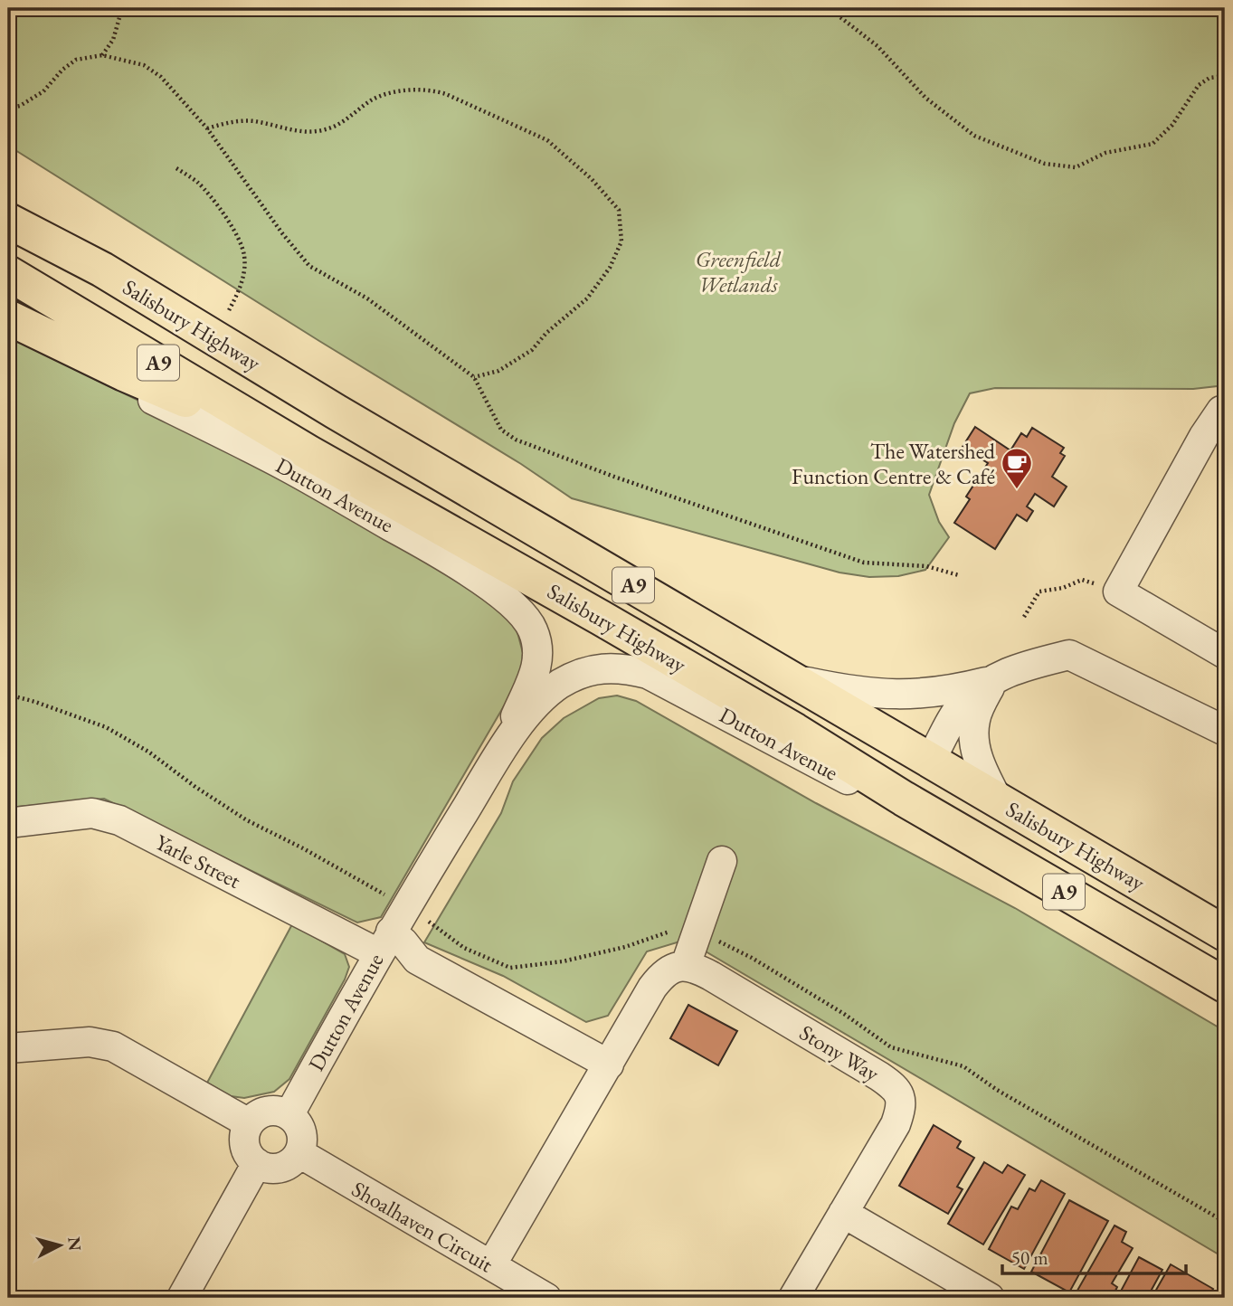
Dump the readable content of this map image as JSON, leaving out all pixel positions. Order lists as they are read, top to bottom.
{
  "streets": {
    "highway": ["Salisbury Highway", "A9"],
    "street": [
      "Dutton Avenue",
      "Yarle Street",
      "Stony Way",
      "Shoalhaven Circuit"
    ]
  },
  "crossings": [
    ["Salisbury Highway", "Dutton Avenue"],
    ["Dutton Avenue", "Yarle Street"],
    ["Dutton Avenue", "Shoalhaven Circuit"]
  ],
  "parks": ["Greenfield Wetlands"],
  "places": {
    "cafe": ["The Watershed Function Centre & Café"]
  },
  "scale_bar": "50 m",
  "north": "right"
}
